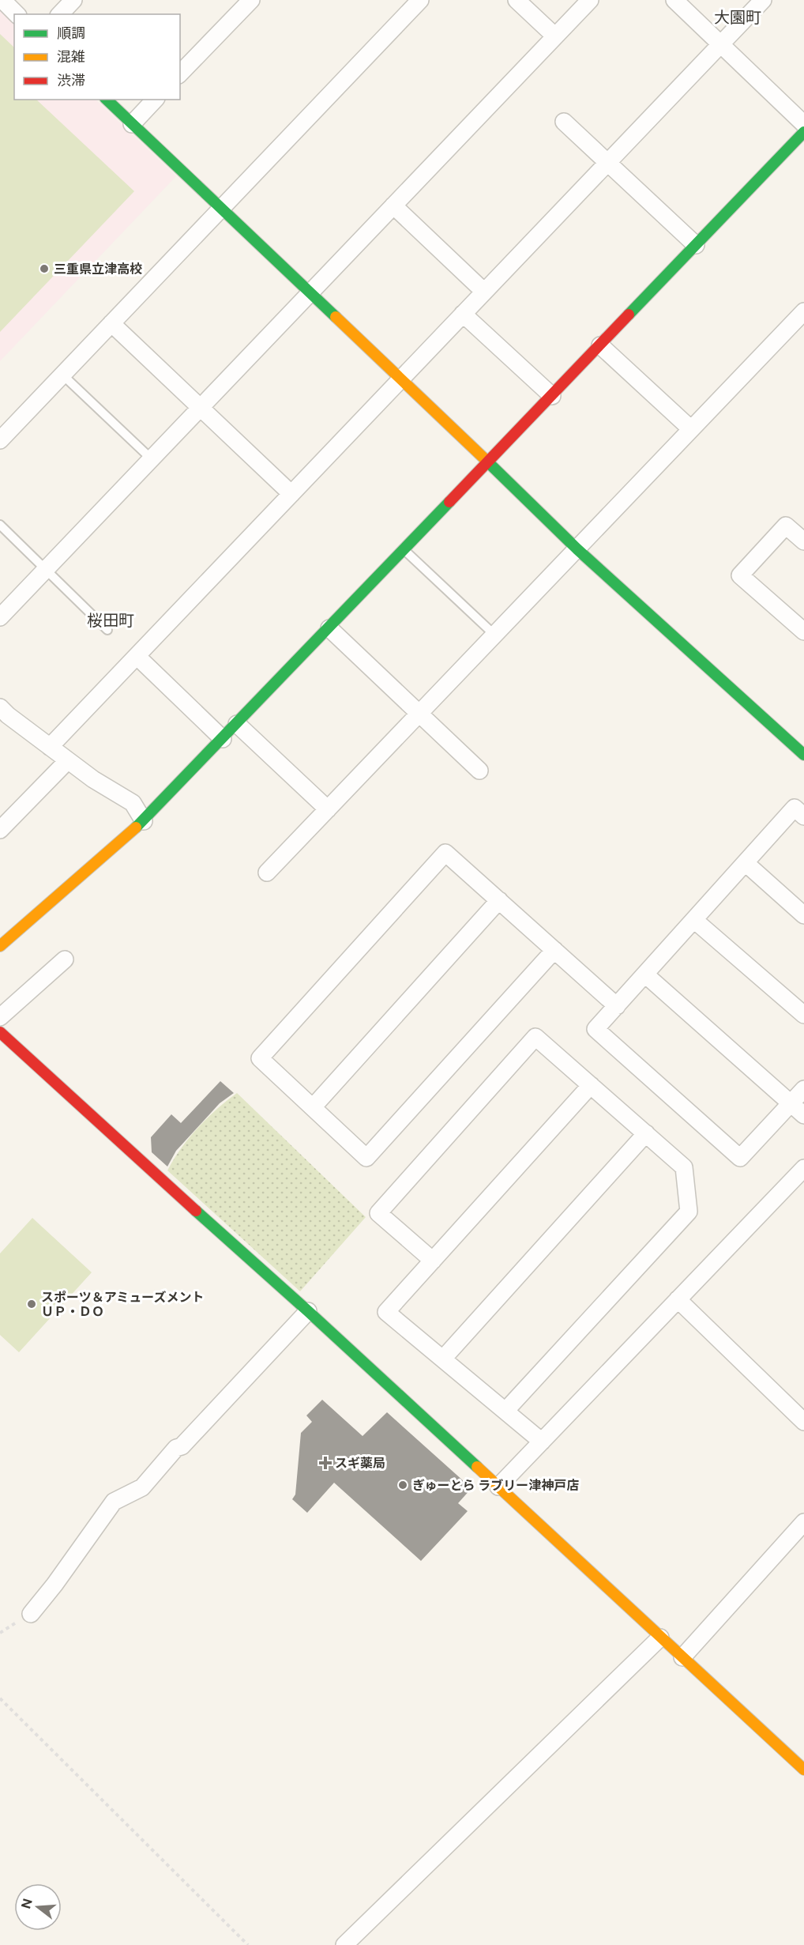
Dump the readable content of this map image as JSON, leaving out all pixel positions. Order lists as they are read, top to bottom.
{
  "districts": ["大園町", "桜田町"],
  "places": {
    "other": ["三重県立津高校", "スポーツ＆アミューズメント ＵＰ・ＤＯ", "ぎゅーとら ラブリー津神戸店"],
    "health": ["スギ薬局"]
  },
  "legend": ["順調", "混雑", "渋滞"],
  "north": "left"
}
